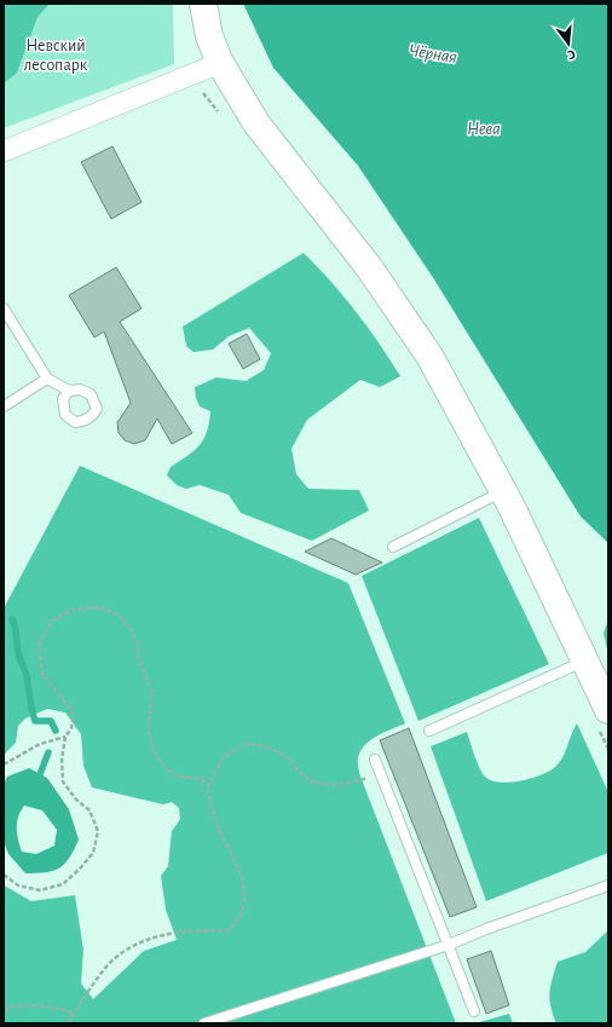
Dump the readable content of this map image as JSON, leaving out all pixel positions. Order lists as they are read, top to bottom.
{
  "water": ["Чёрная", "Нева"],
  "parks": ["Невский лесопарк"],
  "north": "bottom"
}
